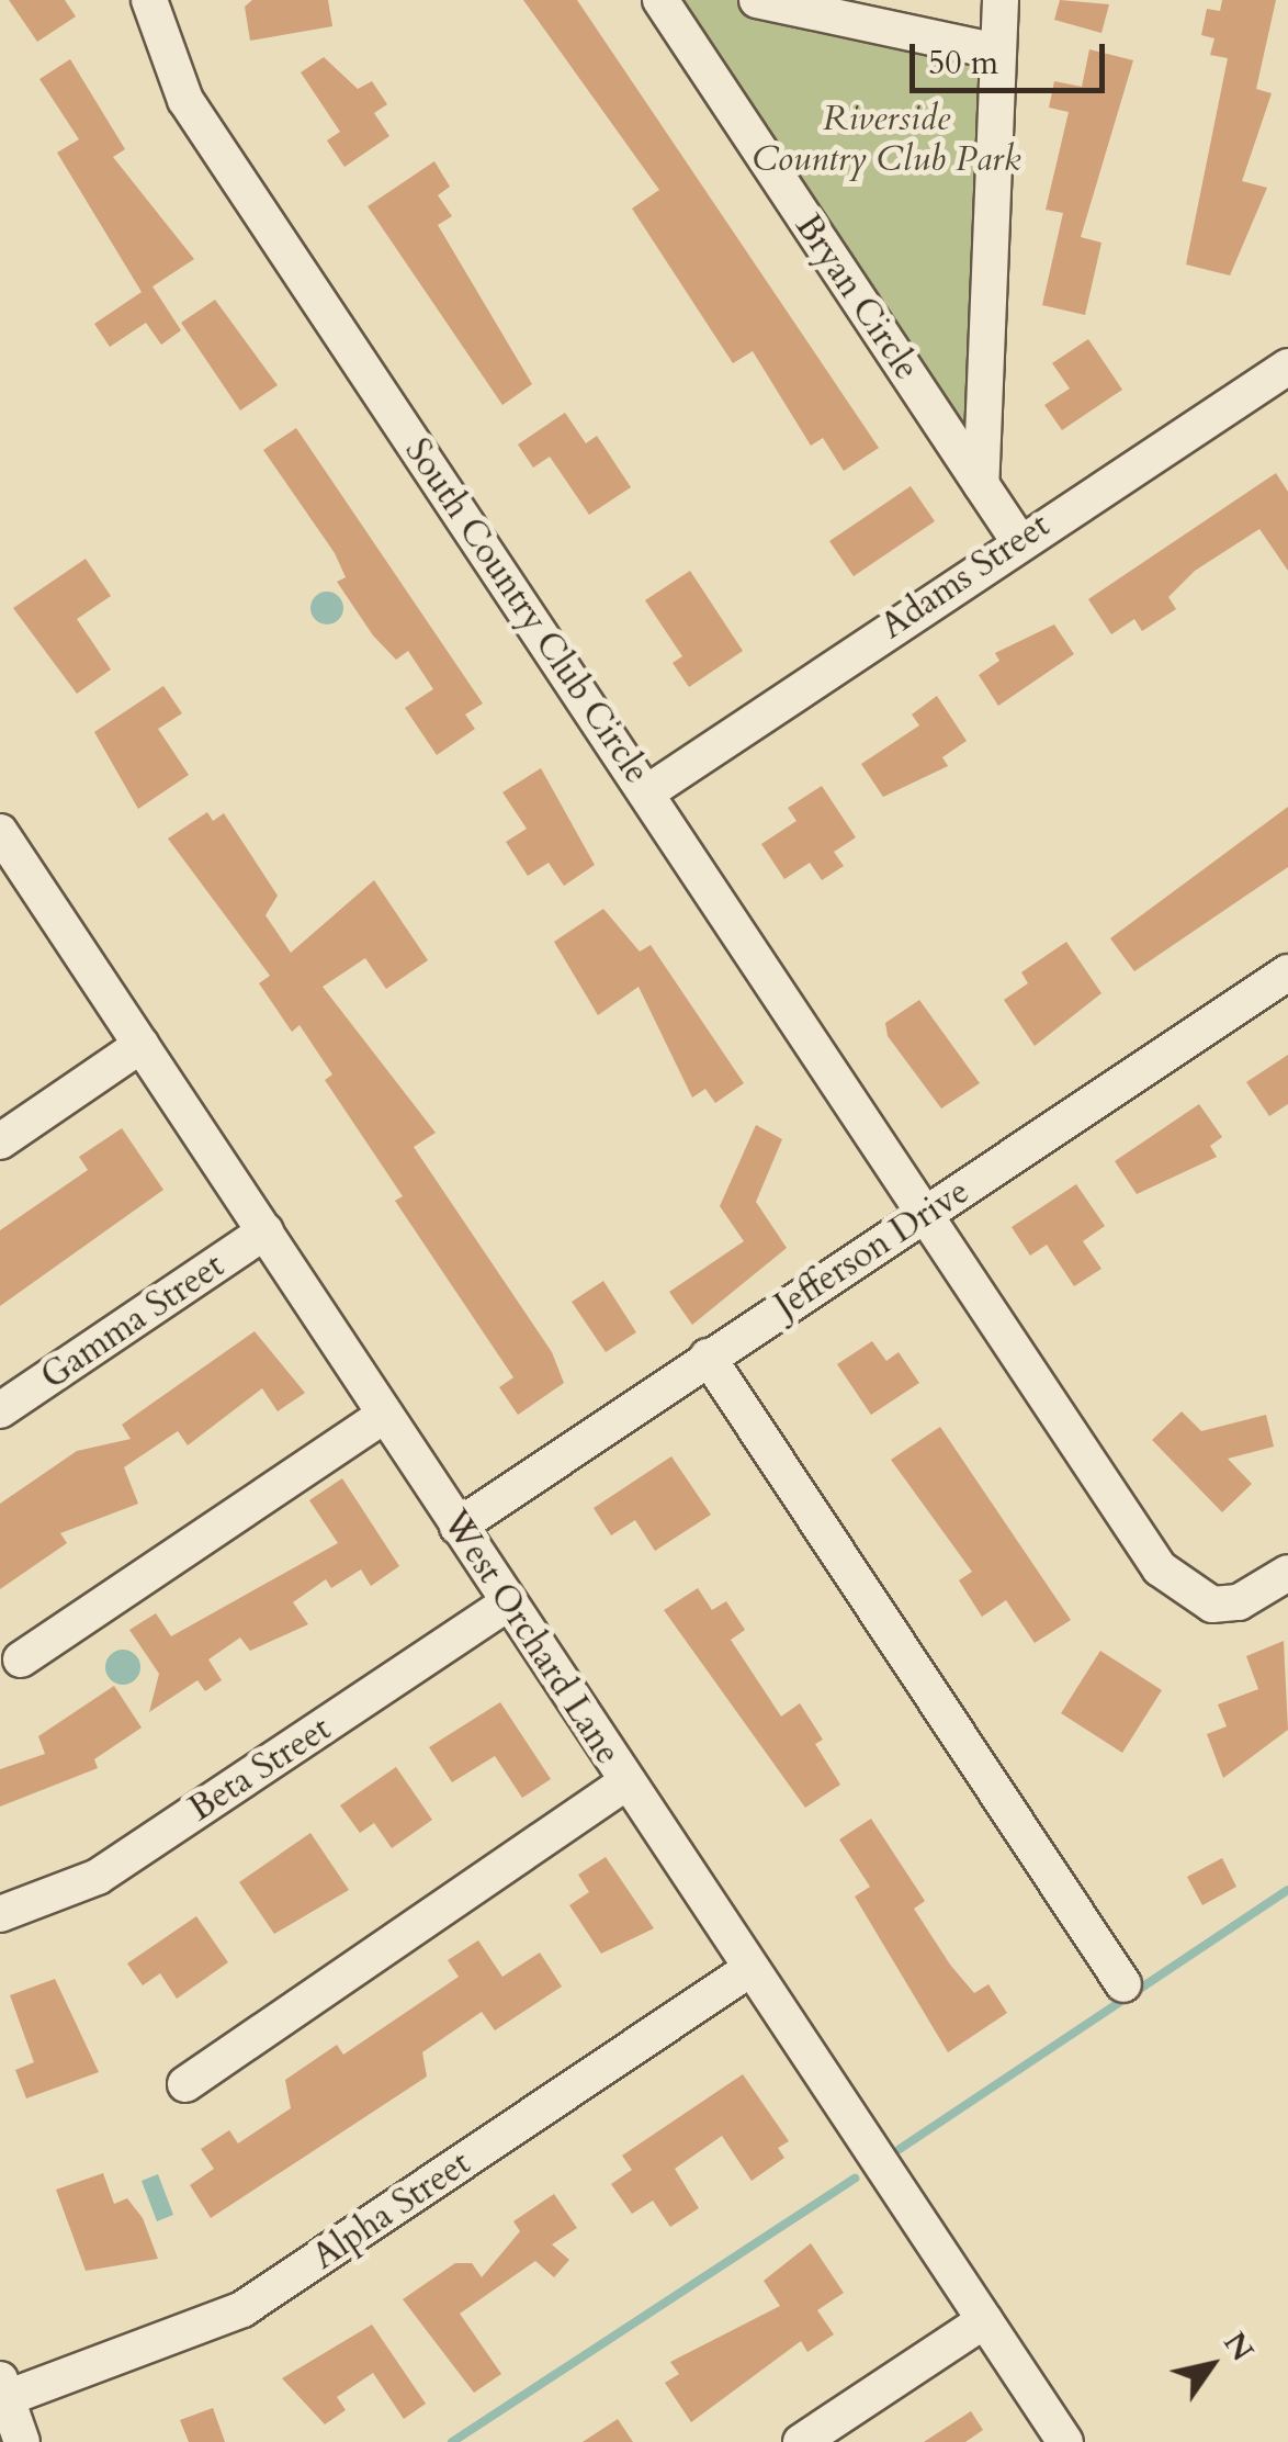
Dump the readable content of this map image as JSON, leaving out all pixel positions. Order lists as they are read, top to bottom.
{
  "streets": {
    "street": [
      "Bryan Circle",
      "Adams Street",
      "South Country Club Circle",
      "Jefferson Drive",
      "Gamma Street",
      "West Orchard Lane",
      "Beta Street",
      "Alpha Street"
    ]
  },
  "crossings": [
    ["Bryan Circle", "Adams Street"],
    ["Adams Street", "South Country Club Circle"],
    ["South Country Club Circle", "Jefferson Drive"],
    ["Jefferson Drive", "West Orchard Lane"],
    ["Gamma Street", "West Orchard Lane"],
    ["West Orchard Lane", "Beta Street"],
    ["West Orchard Lane", "Alpha Street"]
  ],
  "parks": ["Riverside Country Club Park"],
  "scale_bar": "50 m",
  "north": "top right"
}
